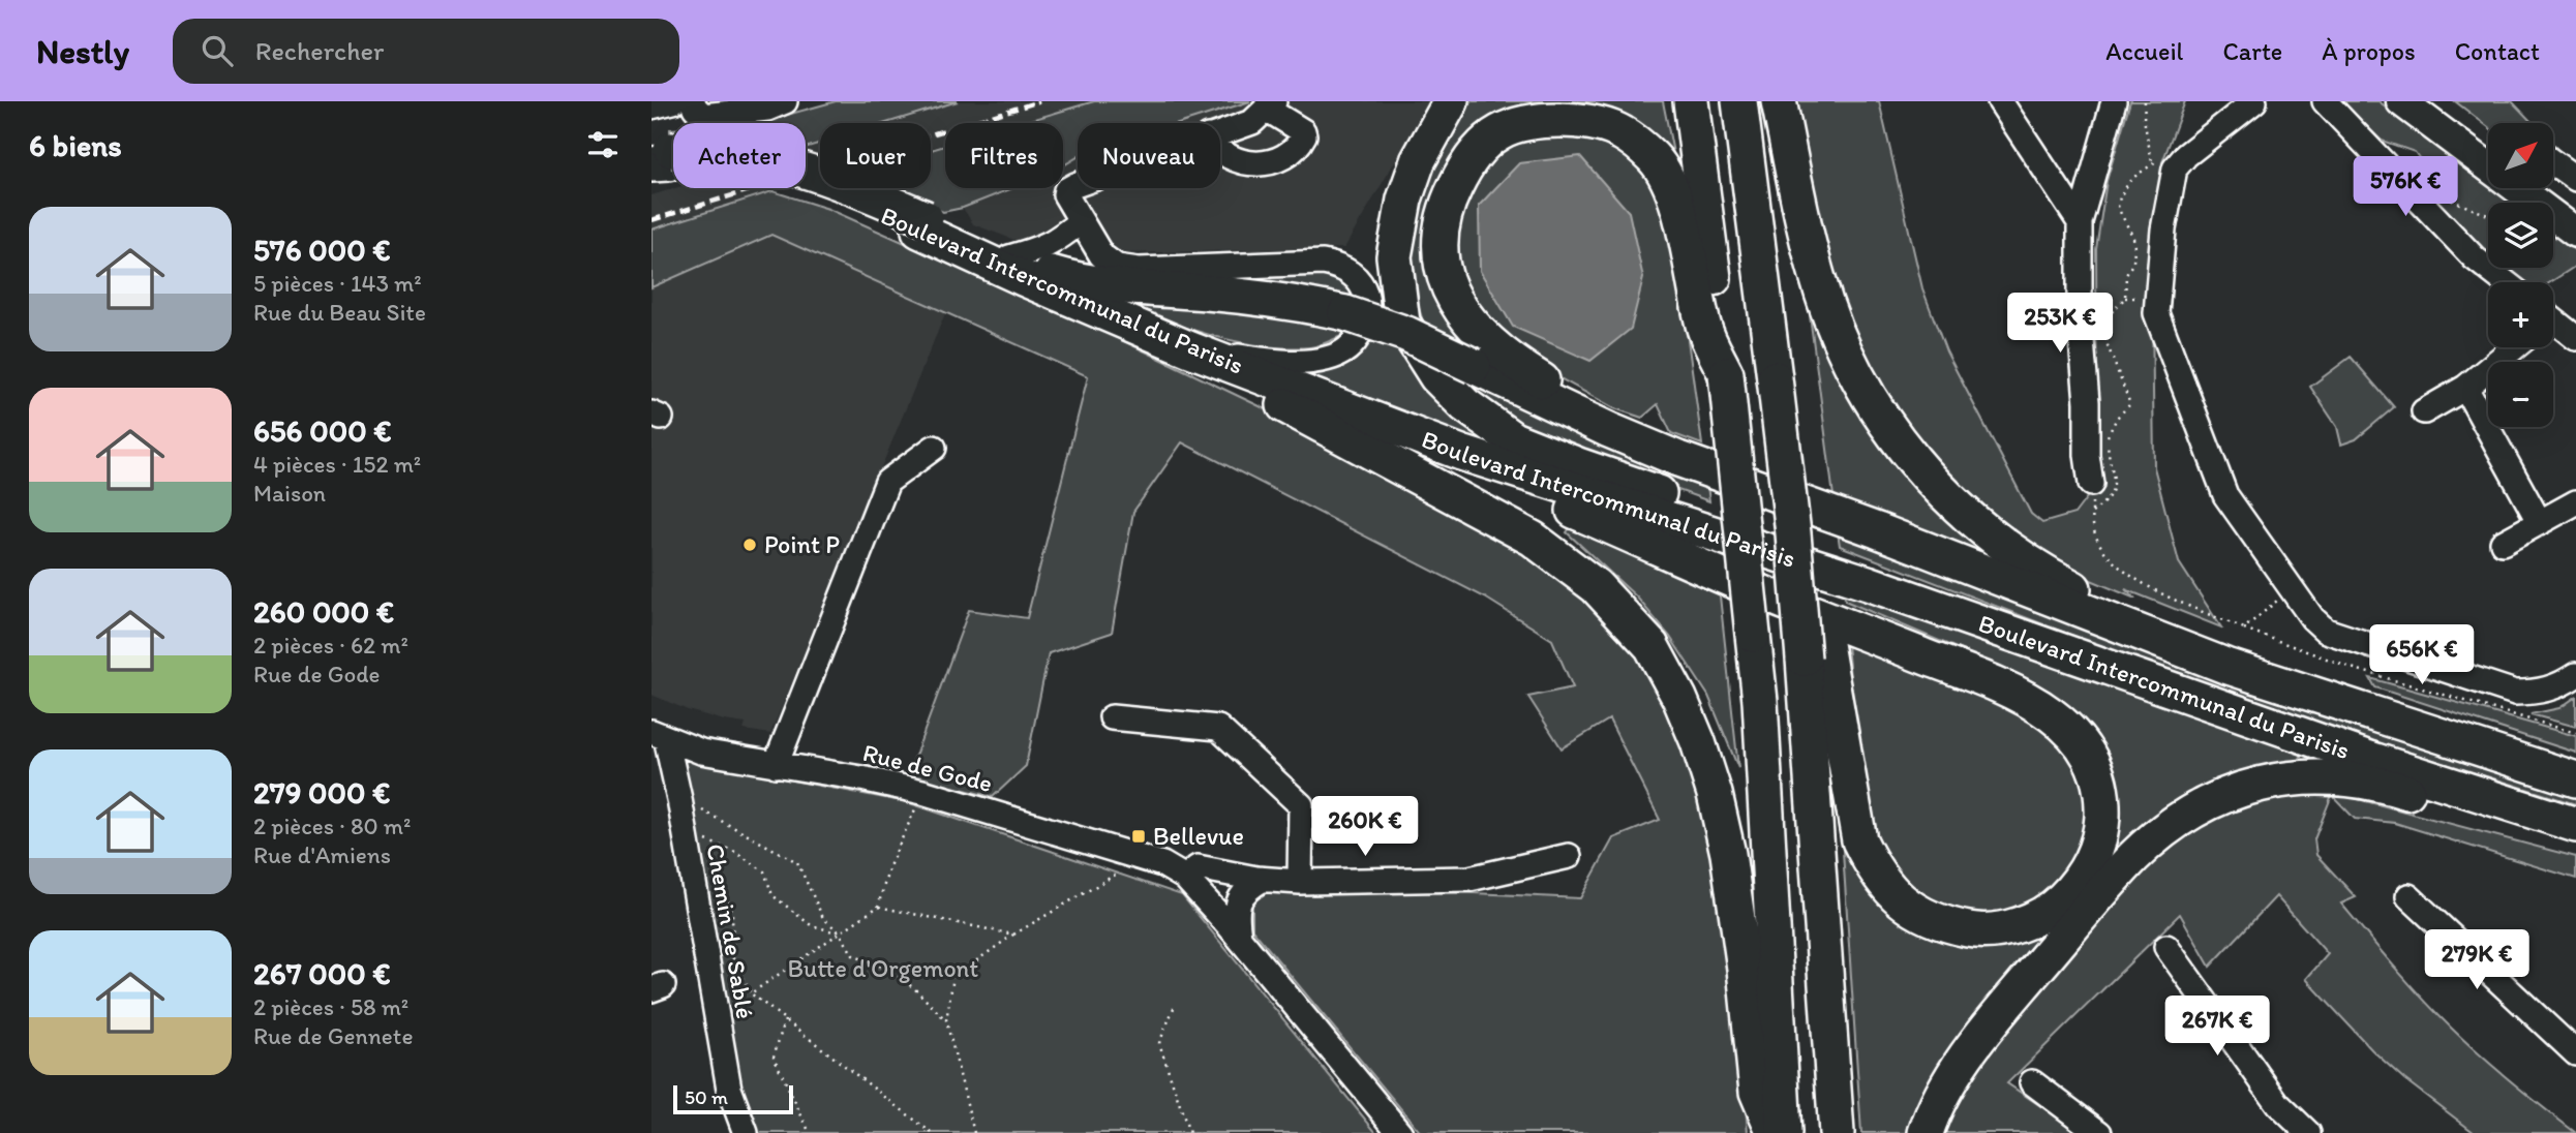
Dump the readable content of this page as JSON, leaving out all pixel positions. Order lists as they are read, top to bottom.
{
  "streets": {
    "highway": ["Boulevard Intercommunal du Parisis"],
    "street": ["Rue de Gode", "Chemin de Sablé"]
  },
  "crossings": [
    ["Rue de Gode", "Chemin de Sablé"]
  ],
  "parks": ["Butte d'Orgemont"],
  "places": {
    "other": ["Point P"],
    "transit": ["Bellevue"]
  },
  "scale_bar": "50 m",
  "north": "top right",
  "page": {
    "header": "Nestly",
    "search": "Rechercher",
    "nav": [
      "Accueil",
      "Carte",
      "À propos",
      "Contact"
    ],
    "heading": "6 biens",
    "map_buttons": ["+", "−"],
    "chip": [
      "Acheter",
      "Louer",
      "Filtres",
      "Nouveau"
    ],
    "price": [
      "576K €",
      "253K €",
      "656K €",
      "260K €",
      "279K €",
      "267K €"
    ],
    "list": [
      {
        "name": "576 000 €",
        "note": "5 pièces · 143 m² · Rue du Beau Site"
      },
      {
        "name": "656 000 €",
        "note": "4 pièces · 152 m² · Maison"
      },
      {
        "name": "260 000 €",
        "note": "2 pièces · 62 m² · Rue de Gode"
      },
      {
        "name": "279 000 €",
        "note": "2 pièces · 80 m² · Rue d'Amiens"
      },
      {
        "name": "267 000 €",
        "note": "2 pièces · 58 m² · Rue de Gennete"
      }
    ],
    "scale": "50 m"
  }
}
